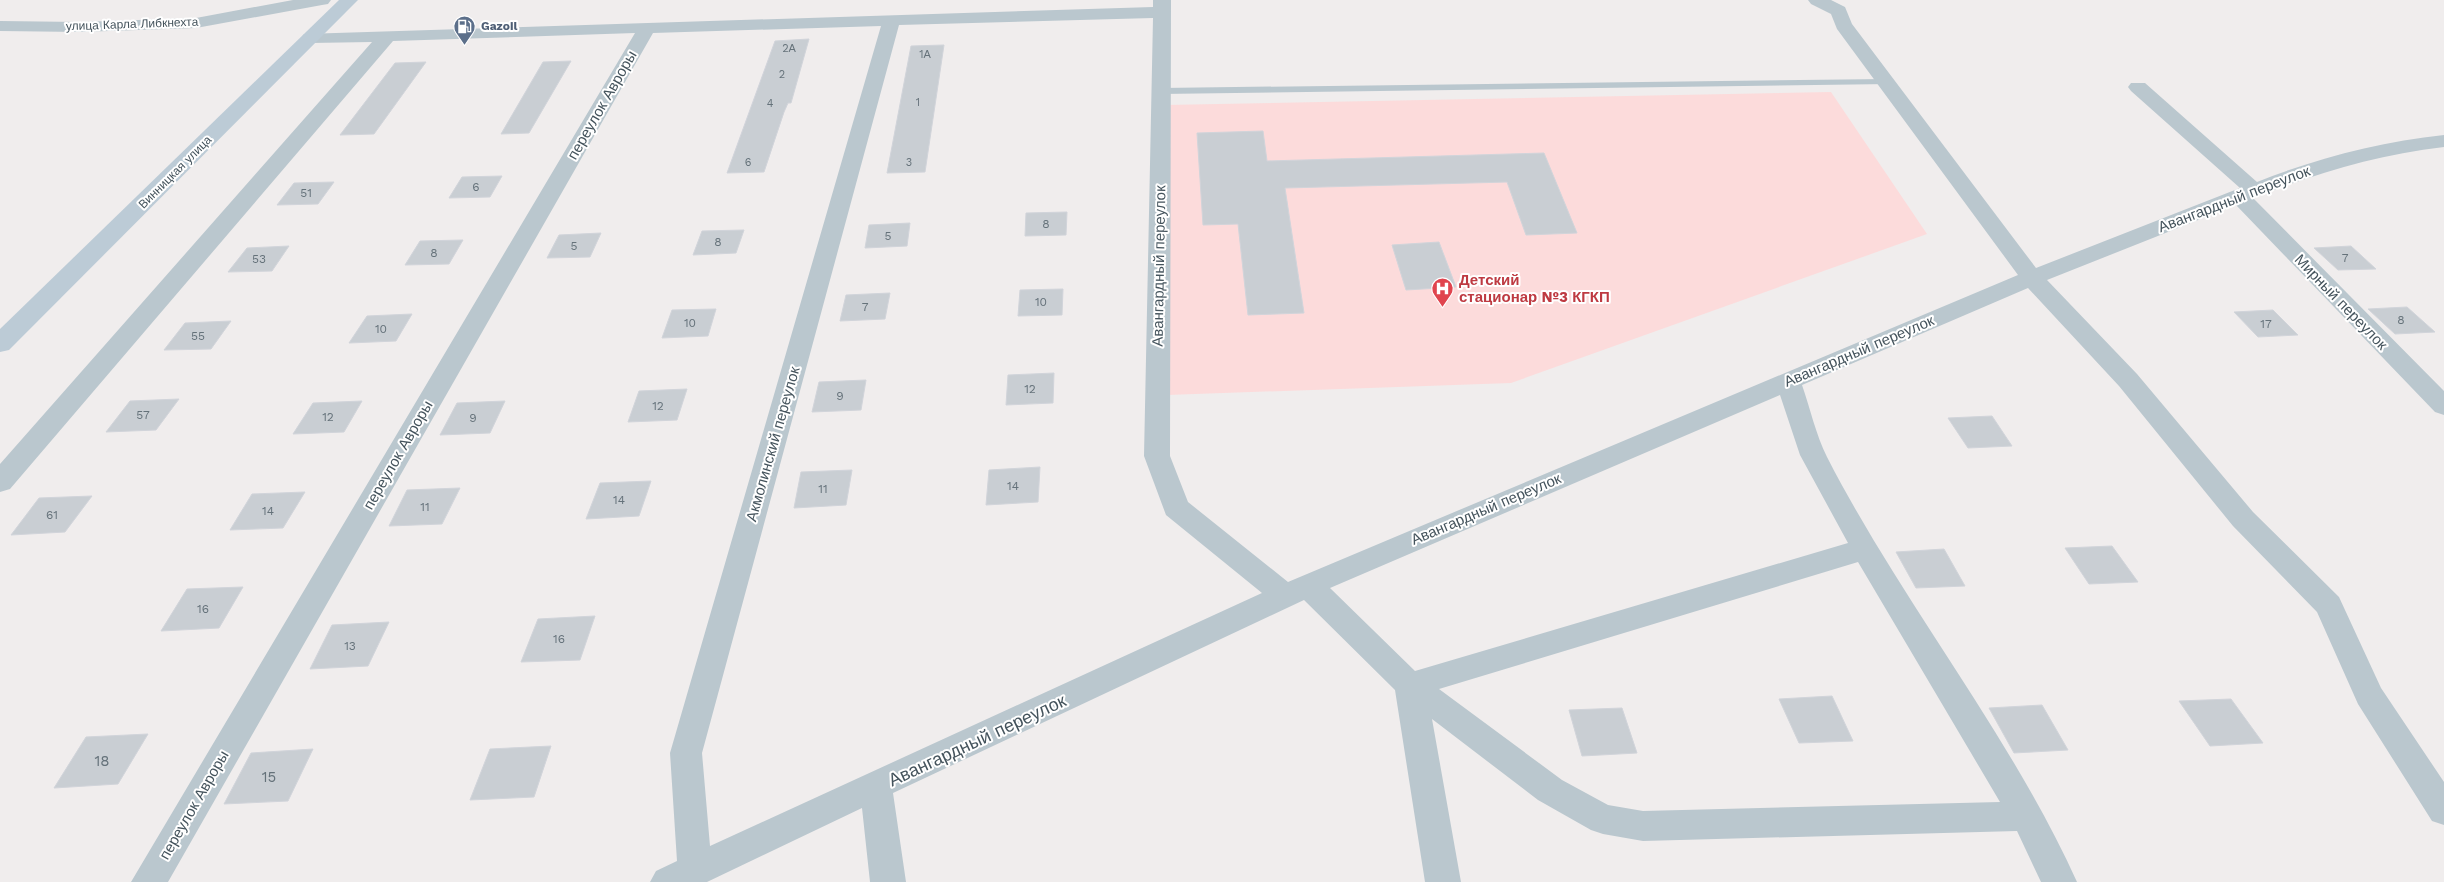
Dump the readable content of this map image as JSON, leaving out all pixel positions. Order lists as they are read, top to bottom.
{
  "streets": {
    "main road": ["Винницкая улица"],
    "street": [
      "улица Карла Либкнехта",
      "переулок Авроры",
      "Авангардный переулок",
      "Мирный переулок",
      "Акмолинский переулок"
    ]
  },
  "crossings": [
    ["Авангардный переулок", "Мирный переулок"],
    ["Авангардный переулок", "Акмолинский переулок"]
  ],
  "places": {
    "fuel station": ["Gazoil"],
    "hospital": ["Детский стационар №3 КГКП"]
  },
  "house_numbers": [
    "2А",
    "1А",
    "2",
    "1",
    "4",
    "6",
    "3",
    "6",
    "51",
    "8",
    "5",
    "8",
    "5",
    "8",
    "7",
    "53",
    "10",
    "7",
    "8",
    "10",
    "17",
    "10",
    "55",
    "12",
    "9",
    "12",
    "57",
    "12",
    "9",
    "14",
    "11",
    "14",
    "11",
    "14",
    "61",
    "16",
    "16",
    "13",
    "18",
    "15"
  ]
}
